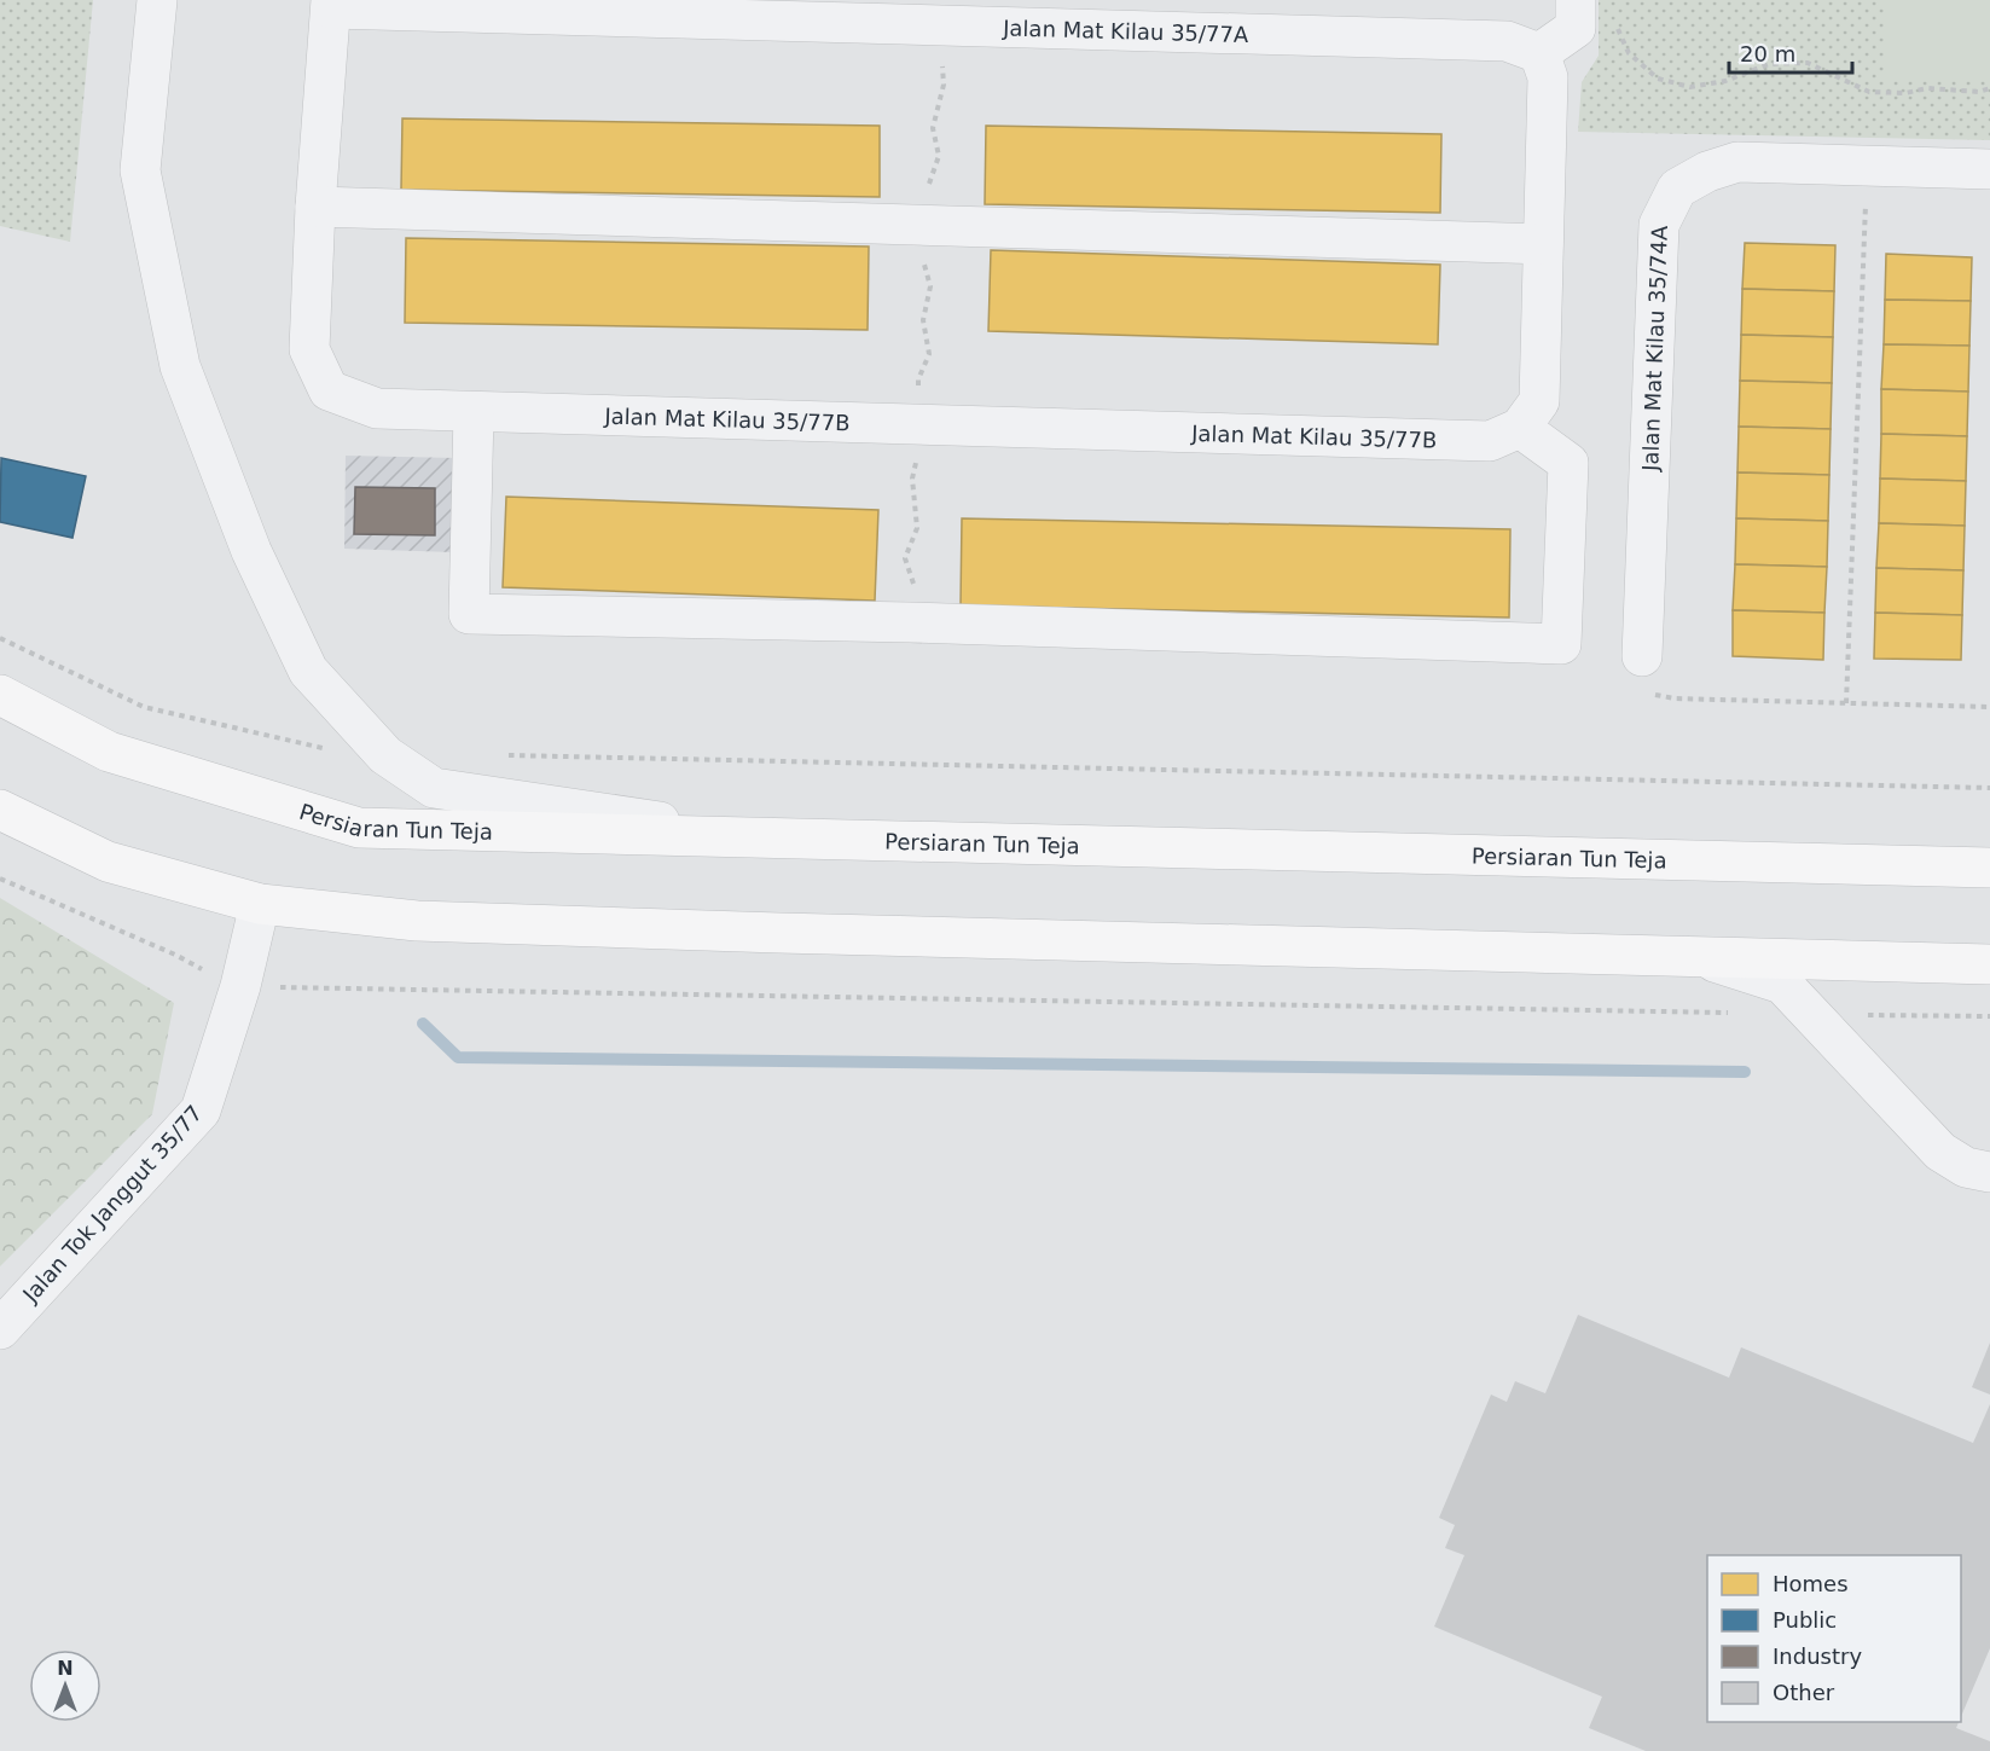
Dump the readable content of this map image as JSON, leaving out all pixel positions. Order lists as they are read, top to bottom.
{
  "streets": {
    "main road": ["Persiaran Tun Teja"],
    "street": [
      "Jalan Mat Kilau 35/77A",
      "Jalan Mat Kilau 35/74A",
      "Jalan Mat Kilau 35/77B",
      "Jalan Tok Janggut 35/77"
    ]
  },
  "crossings": [
    ["Jalan Mat Kilau 35/77A", "Jalan Mat Kilau 35/77B"]
  ],
  "legend": [
    "Homes",
    "Public",
    "Industry",
    "Other"
  ],
  "scale_bar": "20 m",
  "north": "top"
}
